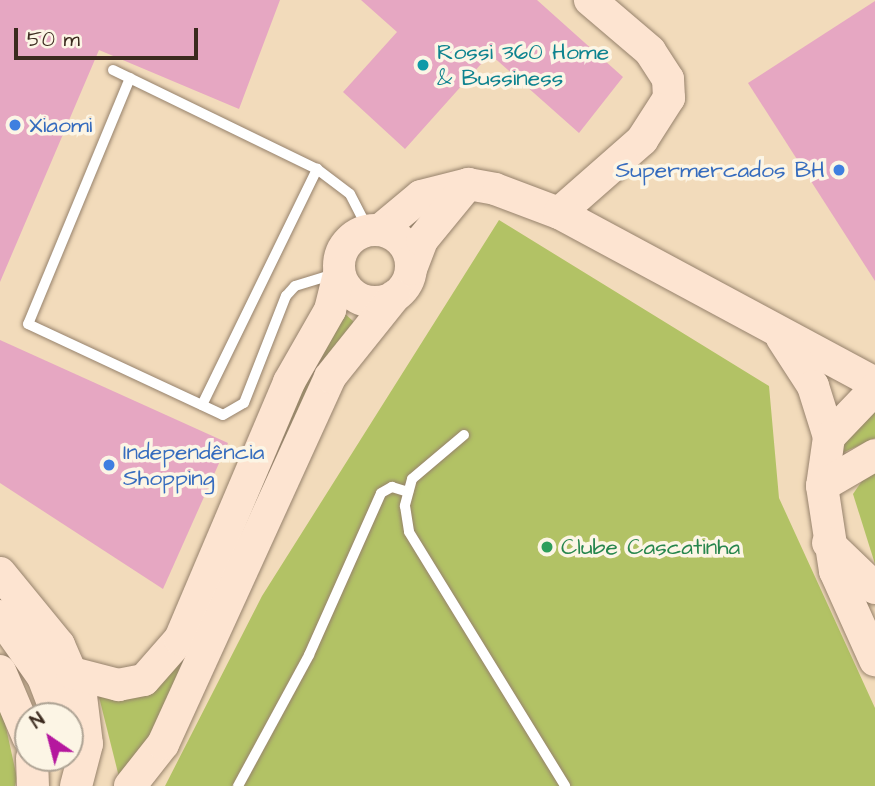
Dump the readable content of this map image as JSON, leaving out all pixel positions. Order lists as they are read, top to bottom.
{
  "places": [
    "Rossi 360 Home & Bussiness",
    "Xiaomi",
    "Supermercados BH",
    "Independência Shopping",
    "Clube Cascatinha"
  ],
  "scale_bar": "50 m",
  "north": "top left"
}
